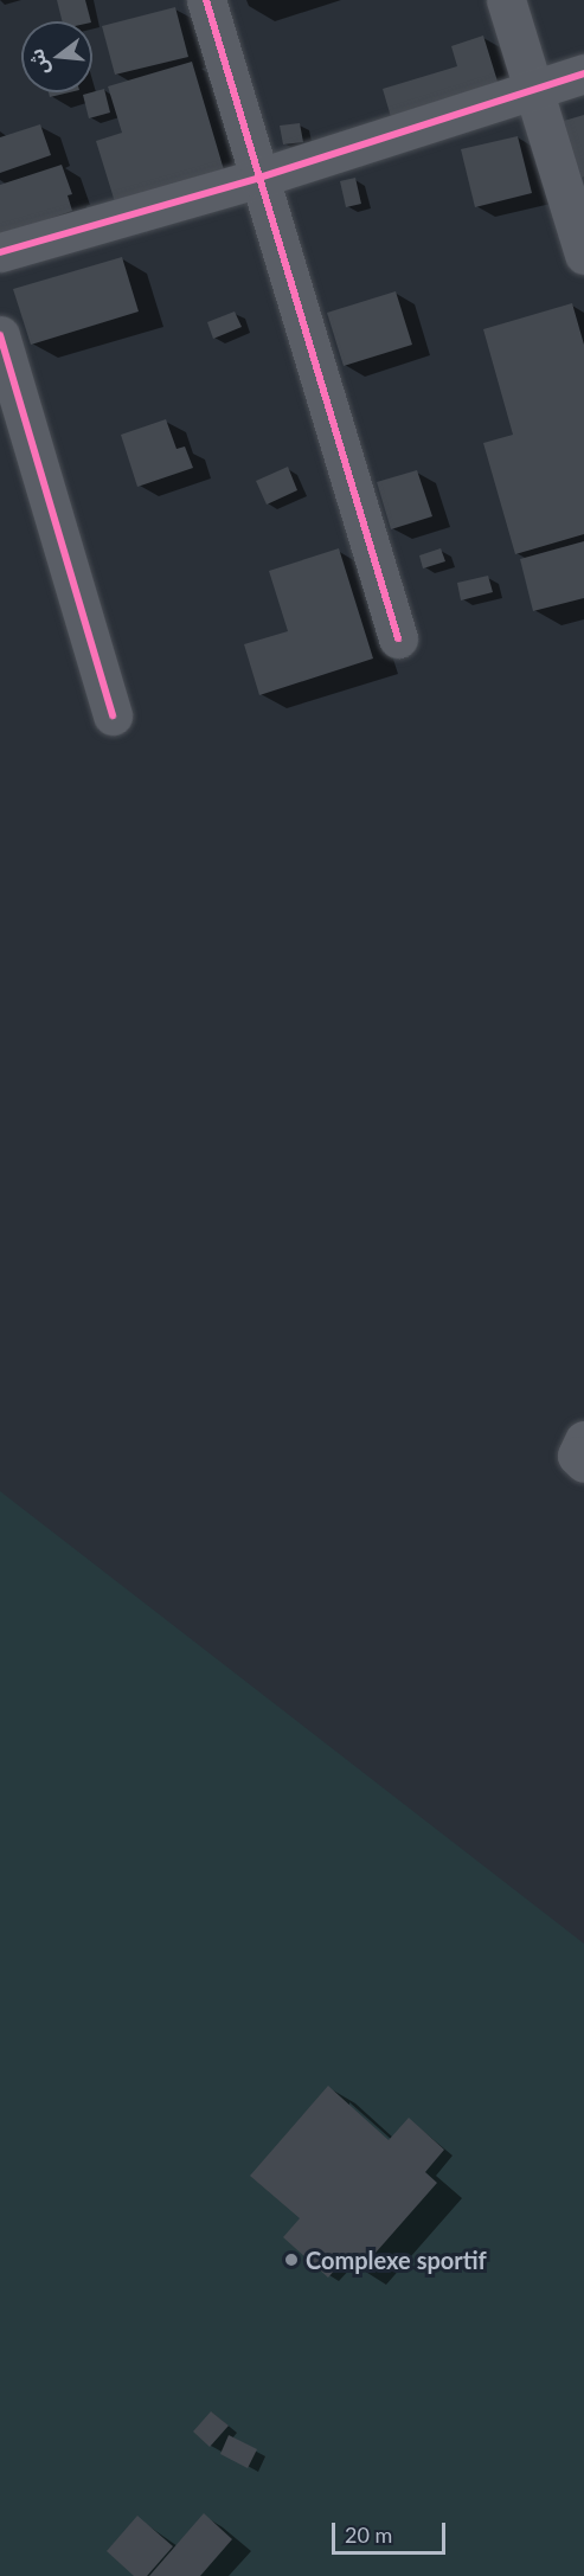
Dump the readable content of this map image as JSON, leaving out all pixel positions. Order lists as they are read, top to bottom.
{
  "places": ["Complexe sportif"],
  "scale_bar": "20 m",
  "north": "left"
}
